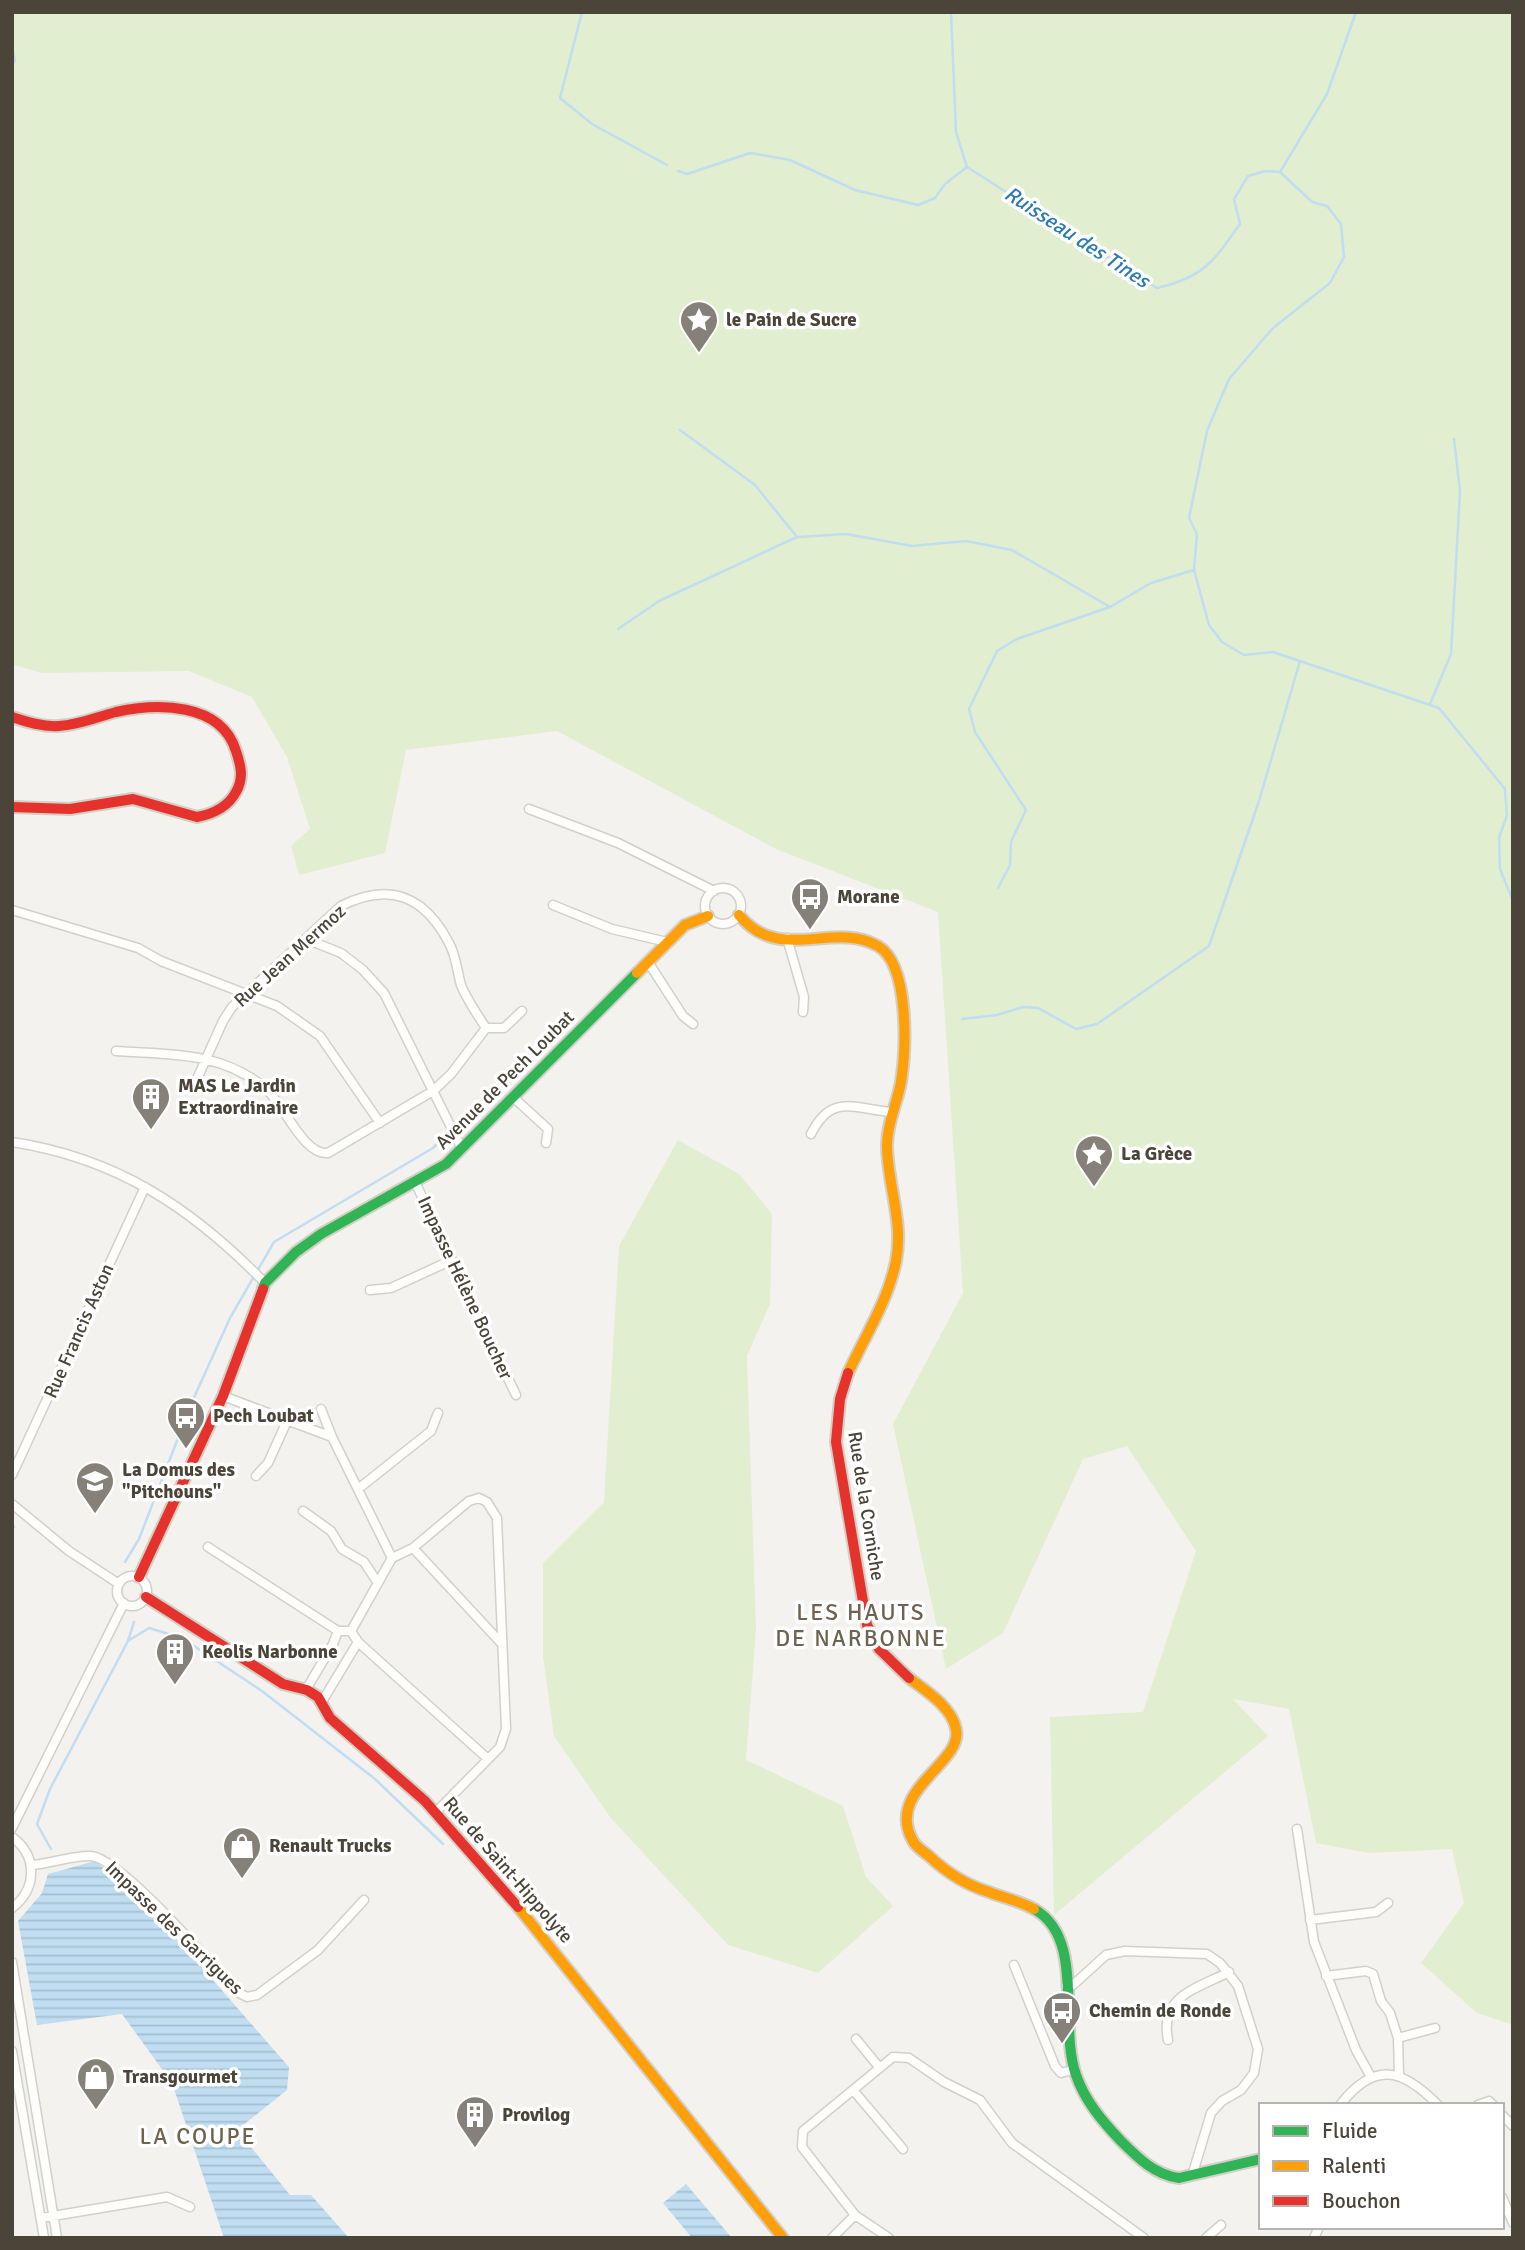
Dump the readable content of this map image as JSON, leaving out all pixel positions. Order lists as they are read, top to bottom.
{
  "streets": {
    "street": [
      "Rue Jean Mermoz",
      "Avenue de Pech Loubat",
      "Impasse Hélène Boucher",
      "Rue Francis Aston",
      "Rue de la Corniche",
      "Rue de Saint-Hippolyte",
      "Impasse des Garrigues"
    ]
  },
  "crossings": [
    ["Avenue de Pech Loubat", "Impasse Hélène Boucher"],
    ["Avenue de Pech Loubat", "Rue de la Corniche"],
    ["Avenue de Pech Loubat", "Rue de Saint-Hippolyte"]
  ],
  "districts": ["LES HAUTS DE NARBONNE", "LA COUPE"],
  "water": ["Ruisseau des Tines"],
  "places": {
    "place": ["le Pain de Sucre", "La Grèce"],
    "bus stop": ["Morane", "Pech Loubat", "Chemin de Ronde"],
    "building": ["MAS Le Jardin Extraordinaire", "Keolis Narbonne", "Provilog"],
    "school or university": ["La Domus des \"Pitchouns\""],
    "shop": ["Renault Trucks", "Transgourmet"]
  },
  "legend": ["Fluide", "Ralenti", "Bouchon"]
}
